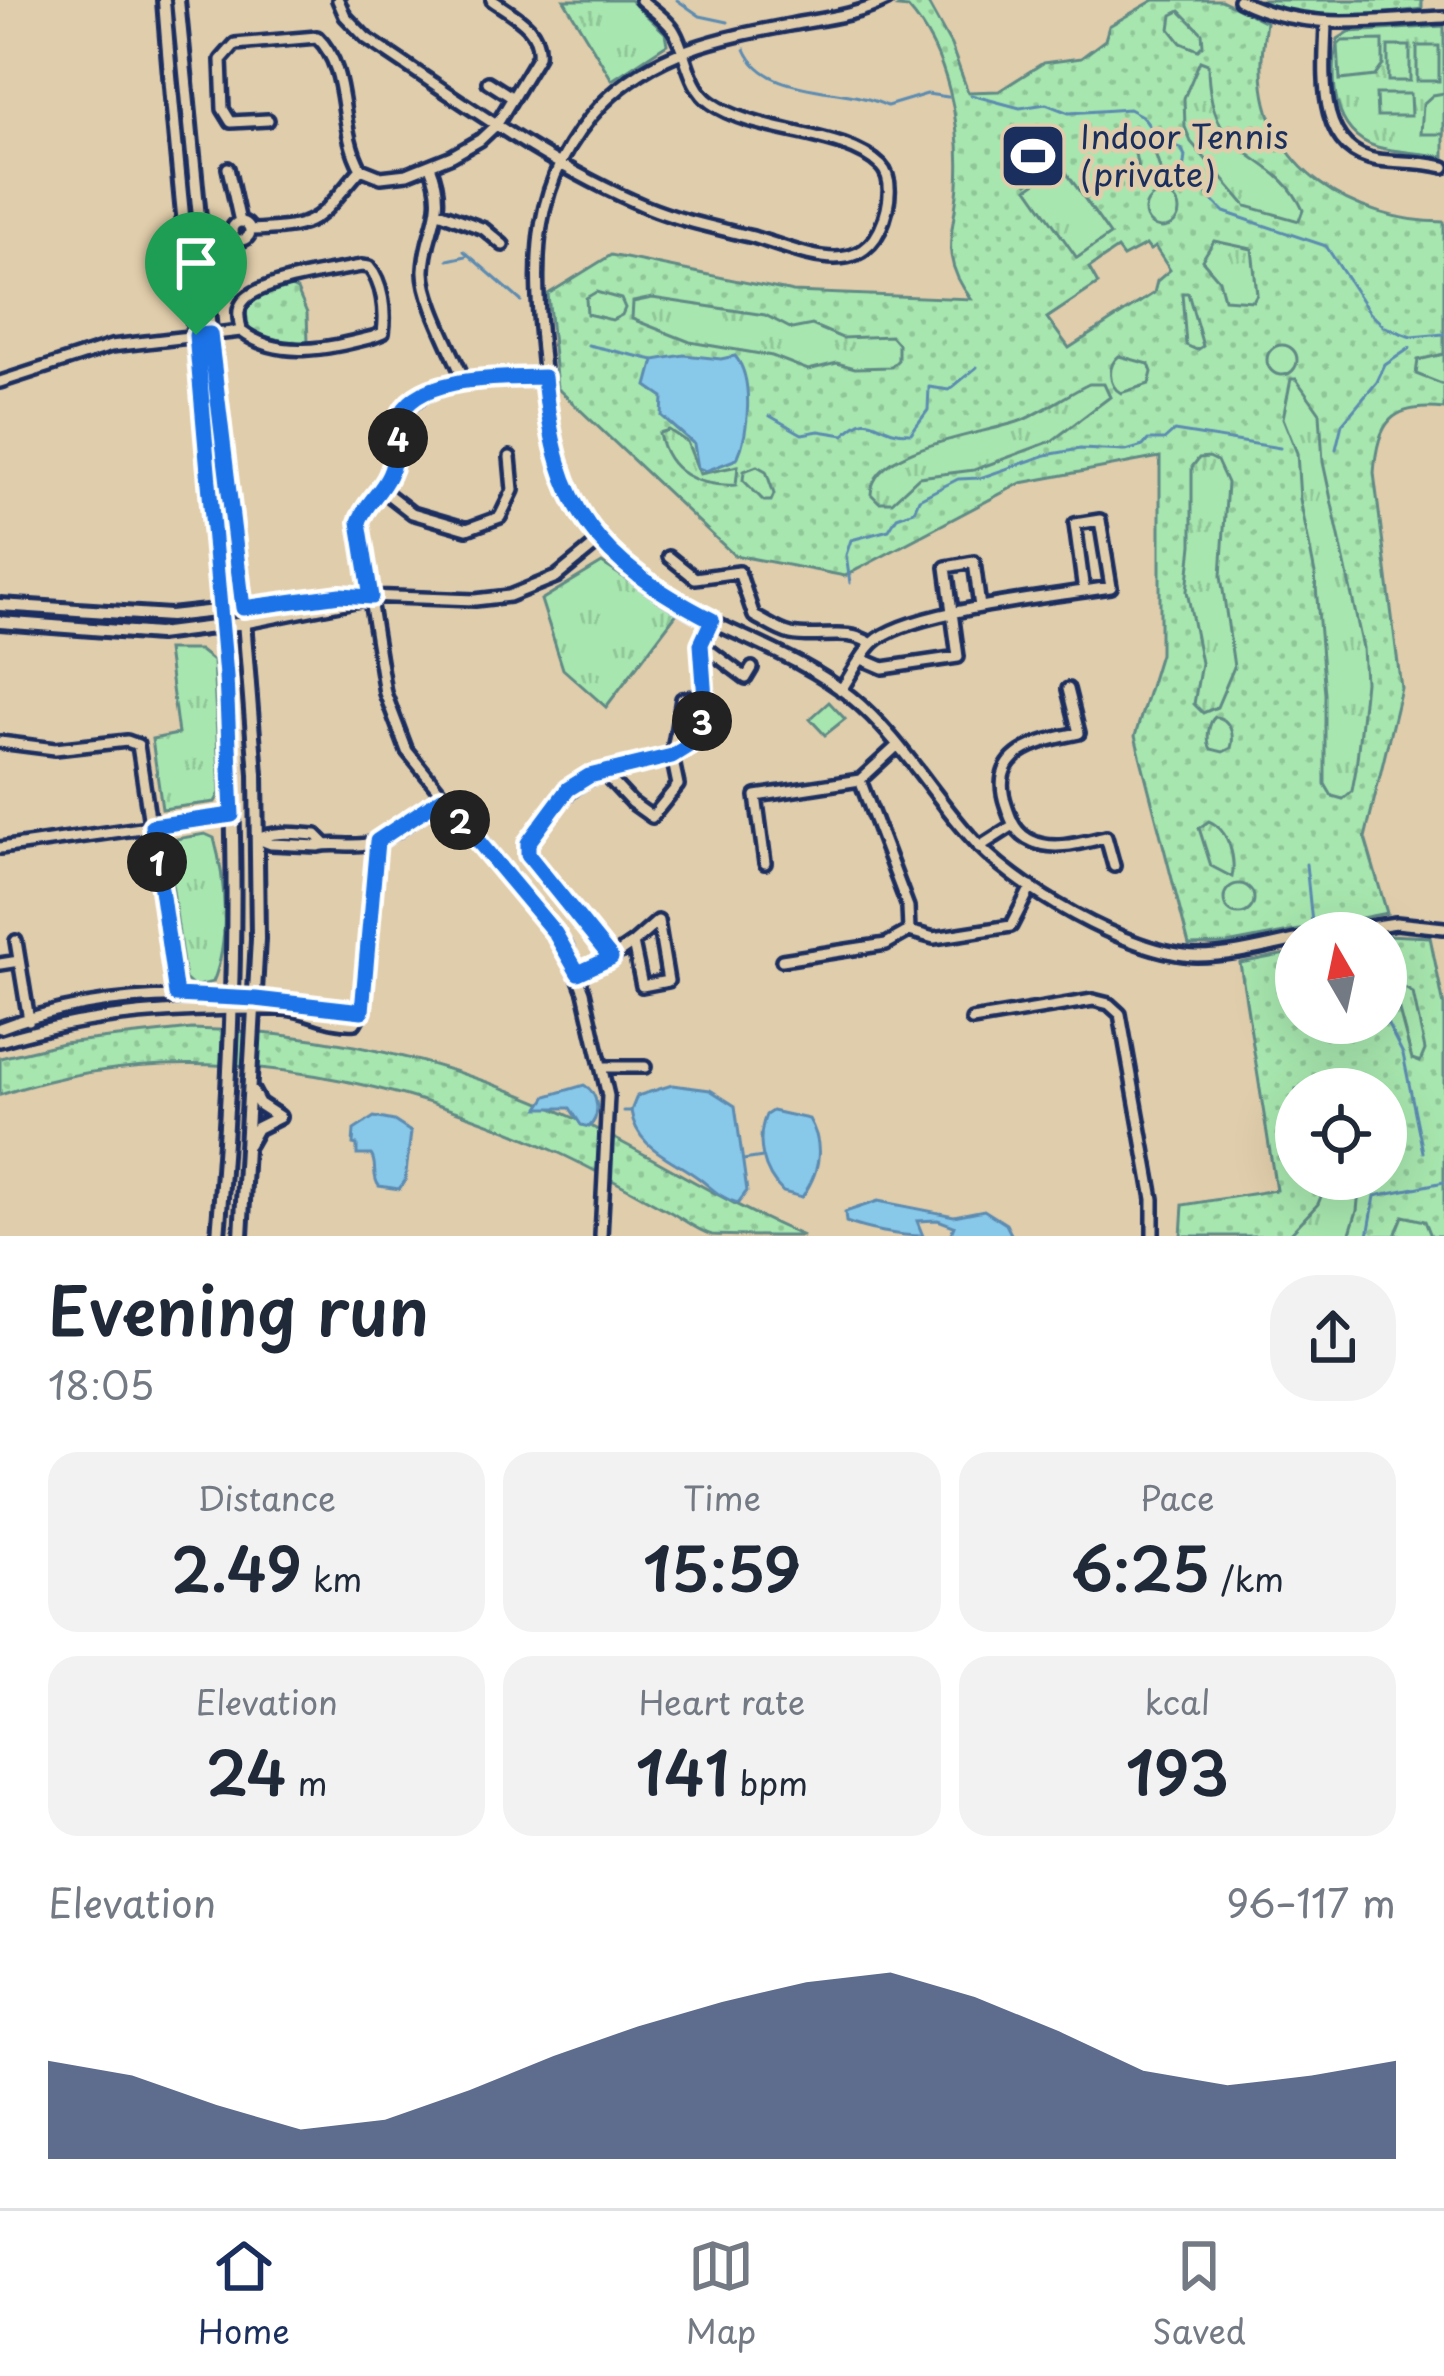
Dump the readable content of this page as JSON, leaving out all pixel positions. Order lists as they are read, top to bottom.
{
  "places": {
    "sports": ["Indoor Tennis (private)"]
  },
  "north": "top",
  "page": {
    "pins": [
      "4",
      "3",
      "2",
      "1"
    ],
    "heading": ["Evening run", "18:05"],
    "stats": [
      ["Distance", "2.49 km"],
      ["Time", "15:59"],
      ["Pace", "6:25 /km"],
      ["Elevation", "24 m"],
      ["Heart rate", "141 bpm"],
      ["kcal", "193"]
    ],
    "chart": ["Elevation", "96–117 m"],
    "tabs": ["Home", "Map", "Saved"]
  }
}
